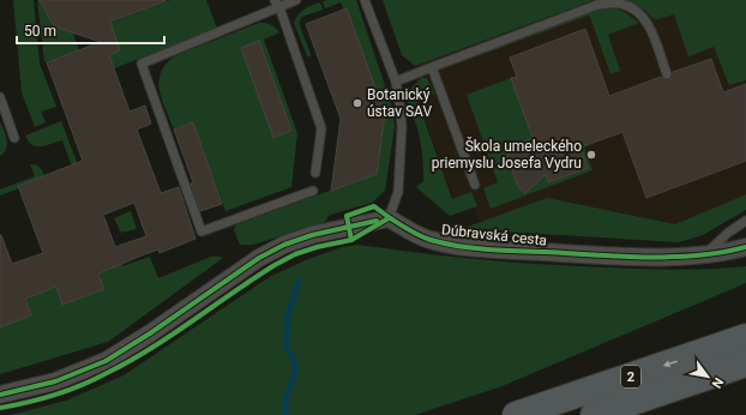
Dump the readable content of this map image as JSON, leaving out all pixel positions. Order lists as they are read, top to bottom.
{
  "streets": {
    "main road": ["2"],
    "street": ["Dúbravská cesta"]
  },
  "places": ["Botanický ústav SAV", "Škola umeleckého priemyslu Josefa Vydru"],
  "scale_bar": "50 m",
  "north": "bottom right"
}
